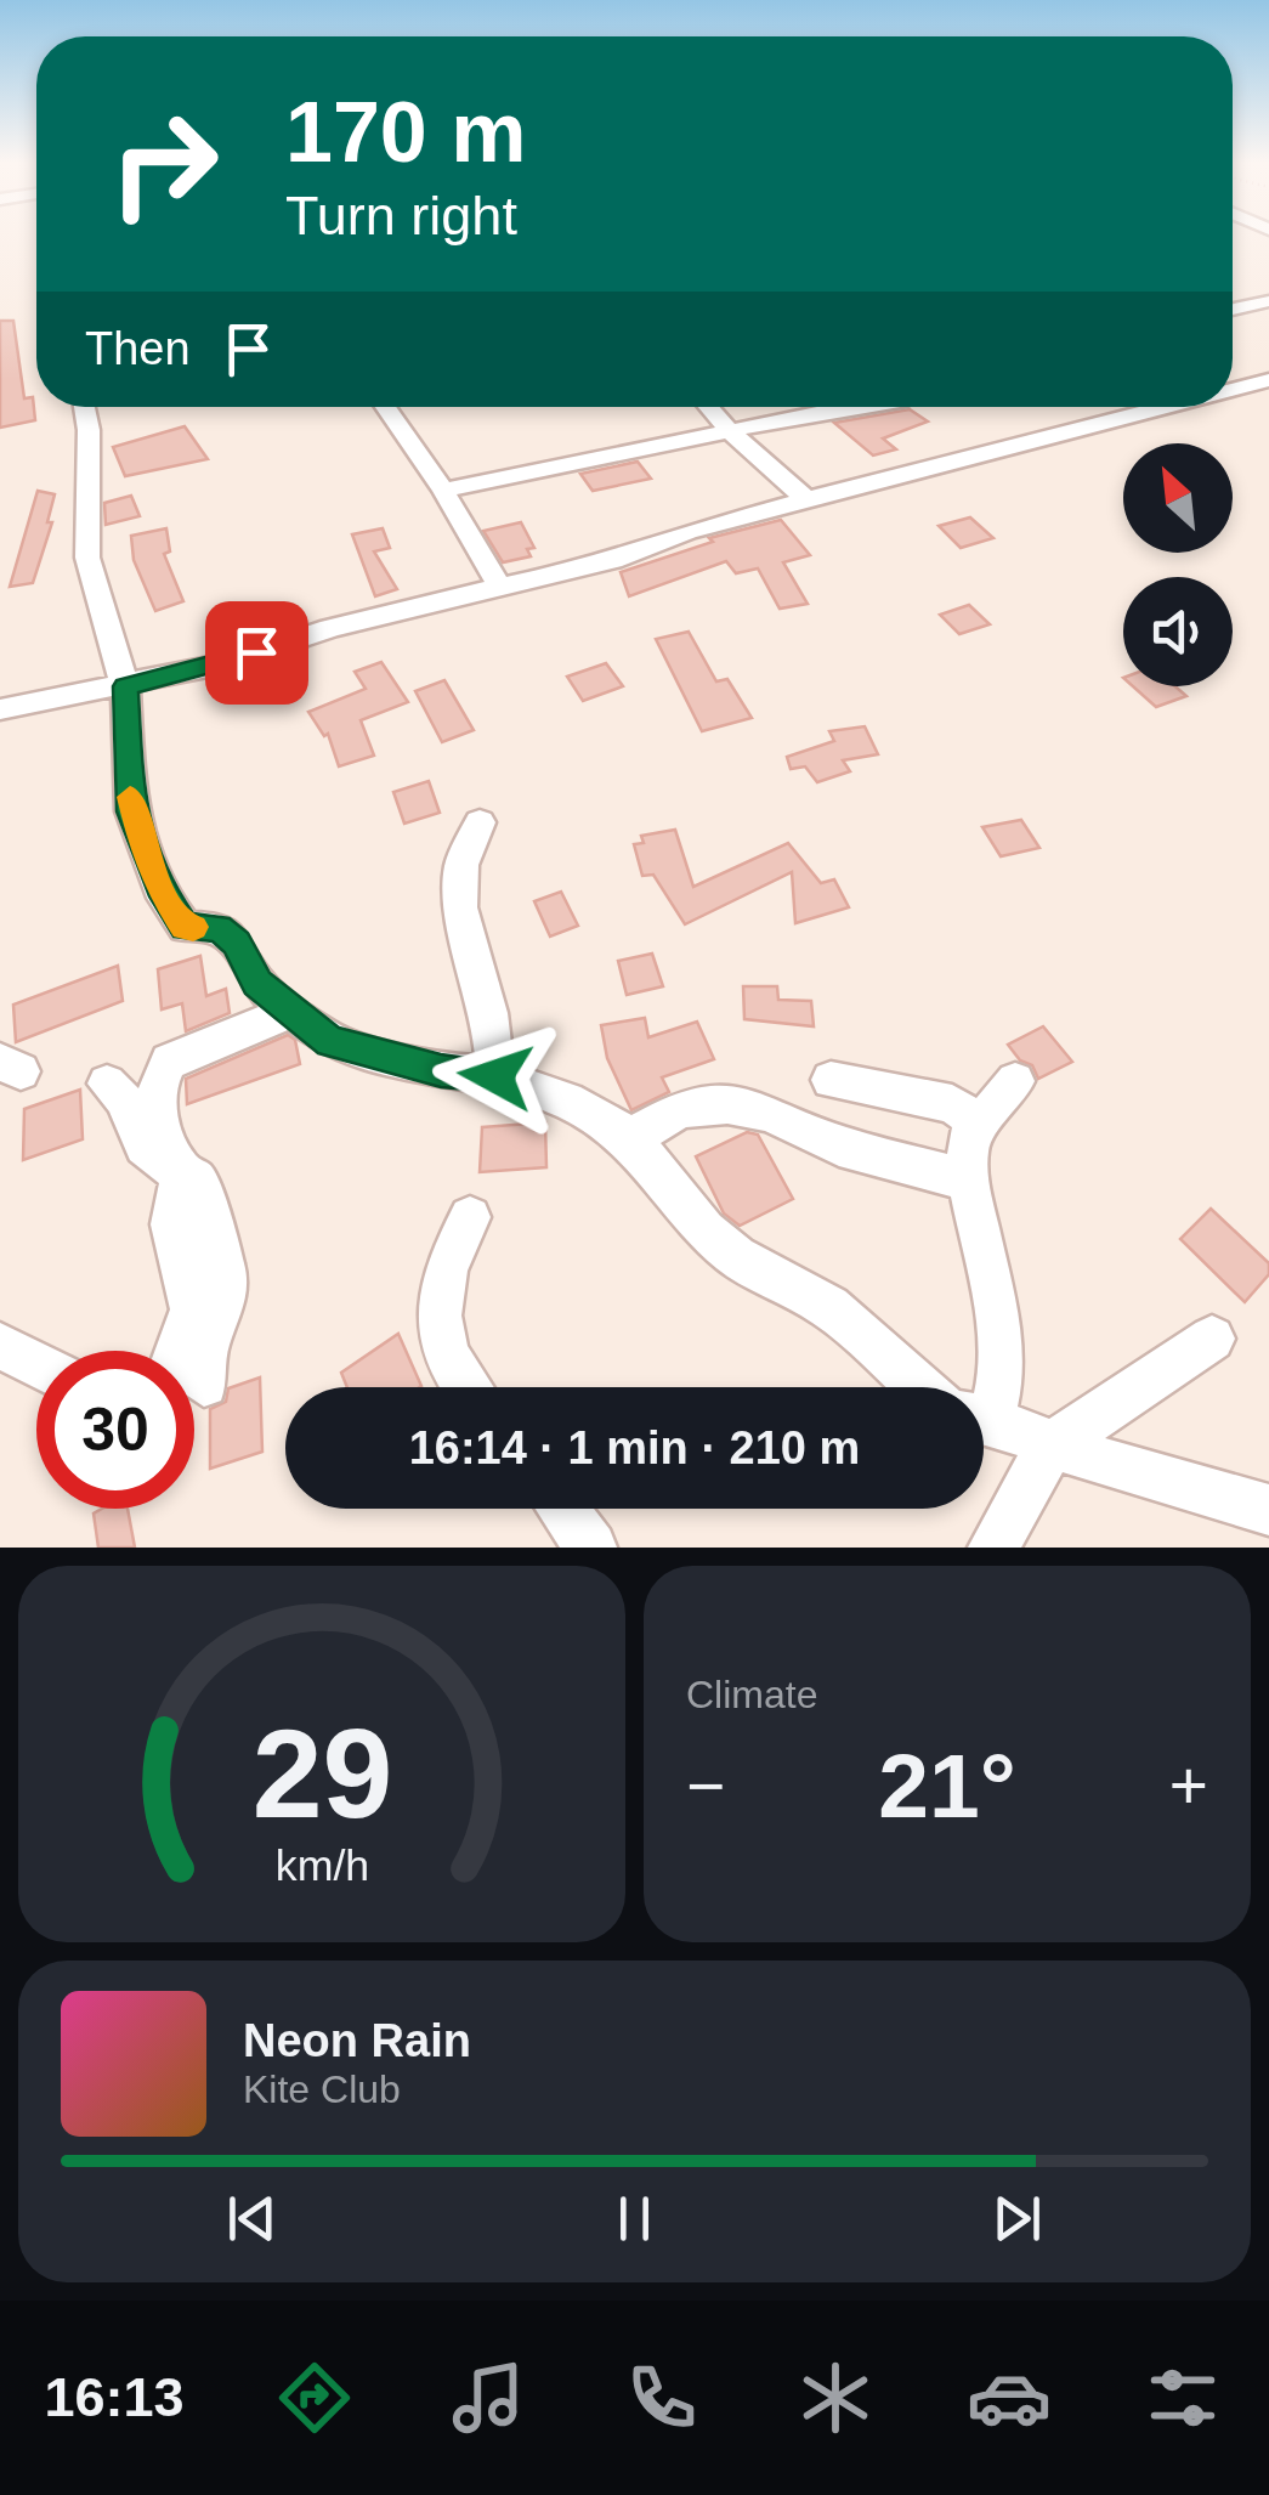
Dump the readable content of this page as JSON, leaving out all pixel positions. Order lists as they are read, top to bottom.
{
  "north": "top left",
  "page": {
    "turn": ["170 m", "Turn right"],
    "then": "Then",
    "limit": "30",
    "trip": "16:14 · 1 min · 210 m",
    "tile": "Climate",
    "heat": ["−", "21°", "+"],
    "song": ["Neon Rain", "Kite Club"],
    "tabs": "16:13",
    "gauge": ["29", "km/h"]
  }
}
